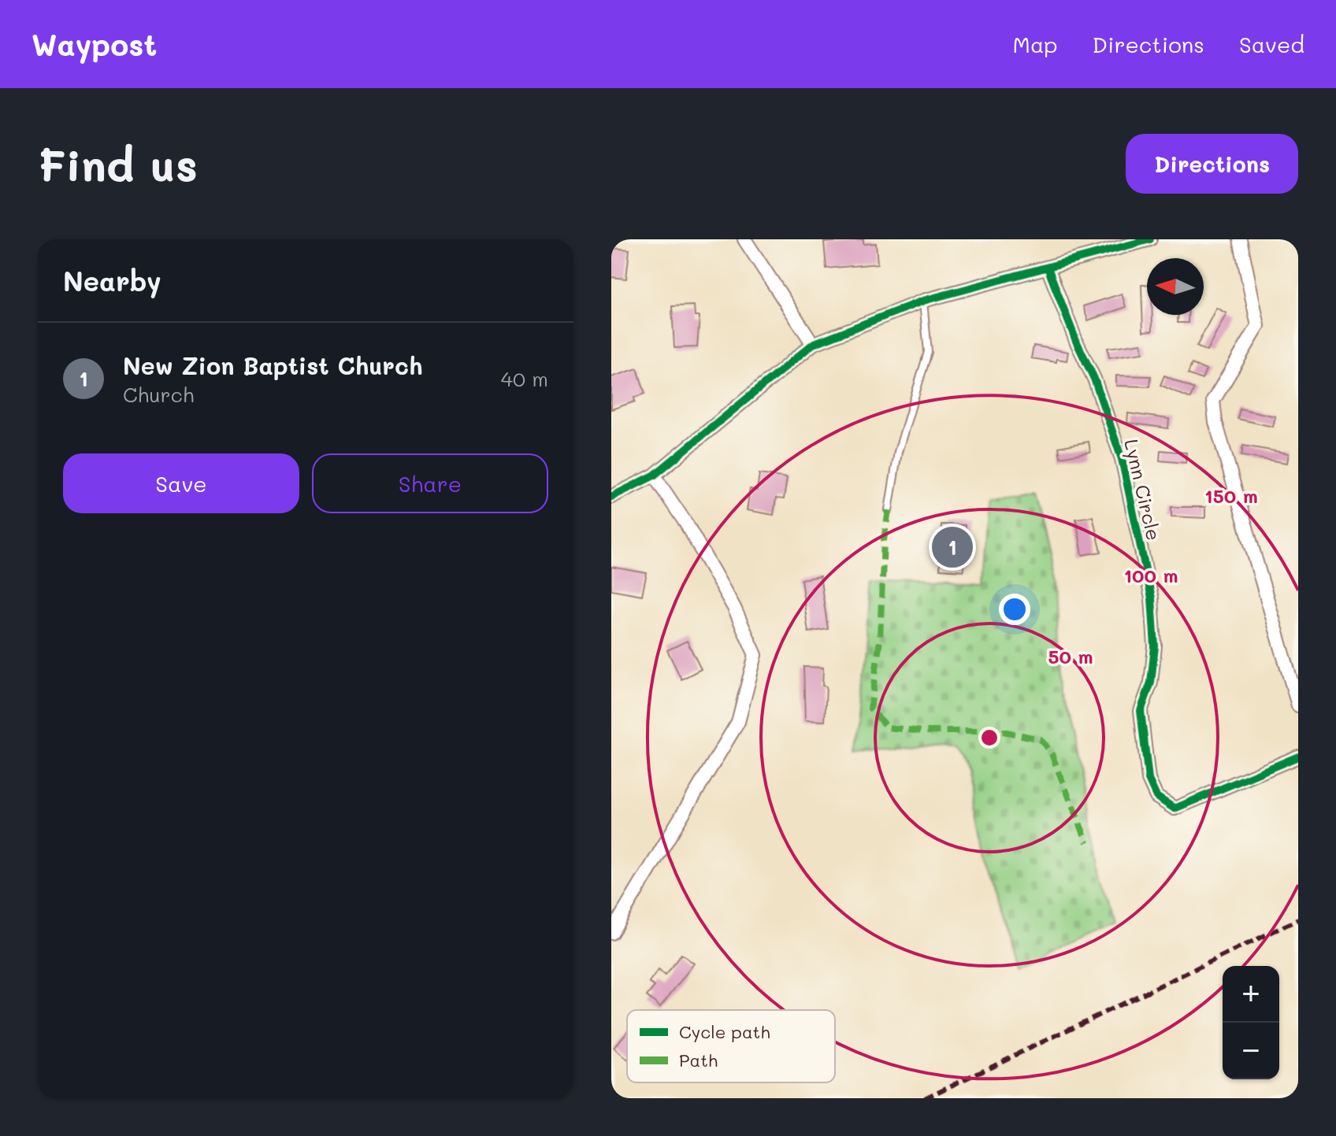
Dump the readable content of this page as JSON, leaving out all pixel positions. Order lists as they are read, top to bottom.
{
  "streets": {
    "street": ["Lynn Circle"]
  },
  "legend": ["Cycle path", "Path"],
  "north": "left",
  "page": {
    "header": "Waypost",
    "nav": ["Map", "Directions", "Saved"],
    "buttons": [
      "Directions",
      ["Save", "Share"]
    ],
    "title": "Find us",
    "heading": "Nearby",
    "list": [
      {
        "mark": "1",
        "name": "New Zion Baptist Church",
        "note": "Church",
        "value": "40 m"
      }
    ],
    "pins": "1",
    "map_buttons": ["+", "−"]
  },
  "rings": ["150 m", "100 m", "50 m"]
}
